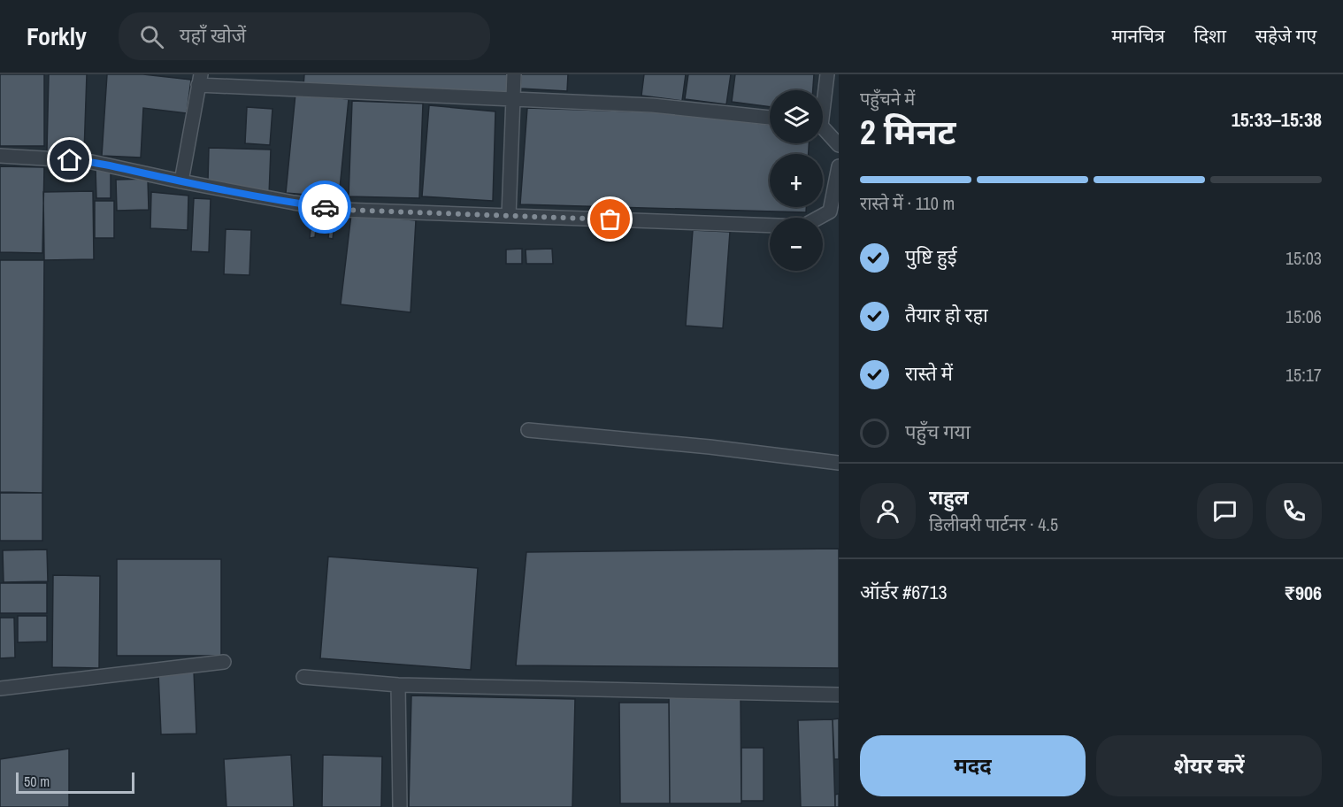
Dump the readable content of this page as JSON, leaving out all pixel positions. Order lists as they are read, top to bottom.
{
  "scale_bar": "50 m",
  "page": {
    "header": "Forkly",
    "search": "यहाँ खोजें",
    "nav": ["मानचित्र", "दिशा", "सहेजे गए"],
    "heading": ["2 मिनट", "पहुँचने में", "15:33–15:38"],
    "panel": [
      "राहुल",
      "डिलीवरी पार्टनर · 4.5",
      "ऑर्डर #6713",
      "₹906"
    ],
    "map_buttons": ["+", "−"],
    "bar": "रास्ते में · 110 m",
    "list": [
      ["पुष्टि हुई", "15:03"],
      ["तैयार हो रहा", "15:06"],
      ["रास्ते में", "15:17"],
      "पहुँच गया"
    ],
    "buttons": ["मदद", "शेयर करें"],
    "scale": "50 m"
  }
}
